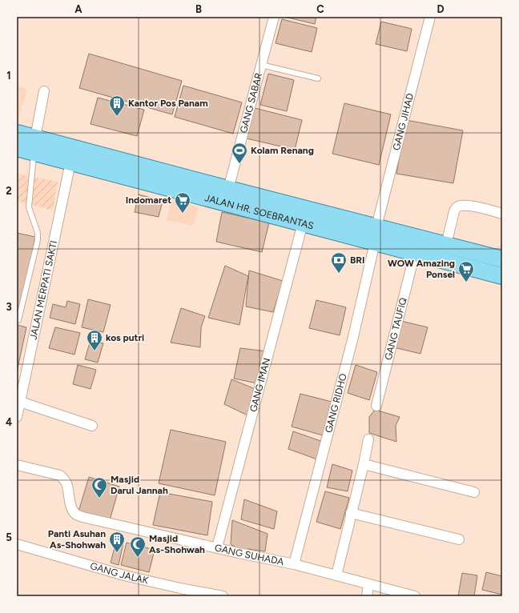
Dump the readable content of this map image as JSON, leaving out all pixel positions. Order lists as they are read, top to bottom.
{
  "streets": {
    "main road": ["JALAN HR. SOEBRANTAS"],
    "street": [
      "GANG SABAR",
      "GANG JIHAD",
      "JALAN MERPATI SAKTI",
      "GANG TAUFIQ",
      "GANG IMAN",
      "GANG RIDHO",
      "GANG SUHADA",
      "GANG JALAK"
    ]
  },
  "crossings": [
    ["GANG SABAR", "JALAN HR. SOEBRANTAS"],
    ["GANG JIHAD", "JALAN HR. SOEBRANTAS"],
    ["JALAN HR. SOEBRANTAS", "JALAN MERPATI SAKTI"],
    ["JALAN HR. SOEBRANTAS", "GANG TAUFIQ"],
    ["JALAN HR. SOEBRANTAS", "GANG IMAN"],
    ["JALAN HR. SOEBRANTAS", "GANG RIDHO"],
    ["GANG IMAN", "GANG SUHADA"],
    ["GANG RIDHO", "GANG SUHADA"]
  ],
  "places": {
    "building": ["Kantor Pos Panam", "kos putri", "Panti Asuhan As-Shohwah"],
    "sports": ["Kolam Renang"],
    "supermarket": ["Indomaret", "WOW Amazing Ponsel"],
    "bank": ["BRI"],
    "mosque": ["Masjid Darul Jannah", "Masjid As-Shohwah"]
  },
  "grid": {
    "columns": [
      "A",
      "B",
      "C",
      "D"
    ],
    "rows": [
      "1",
      "2",
      "3",
      "4",
      "5"
    ]
  }
}
